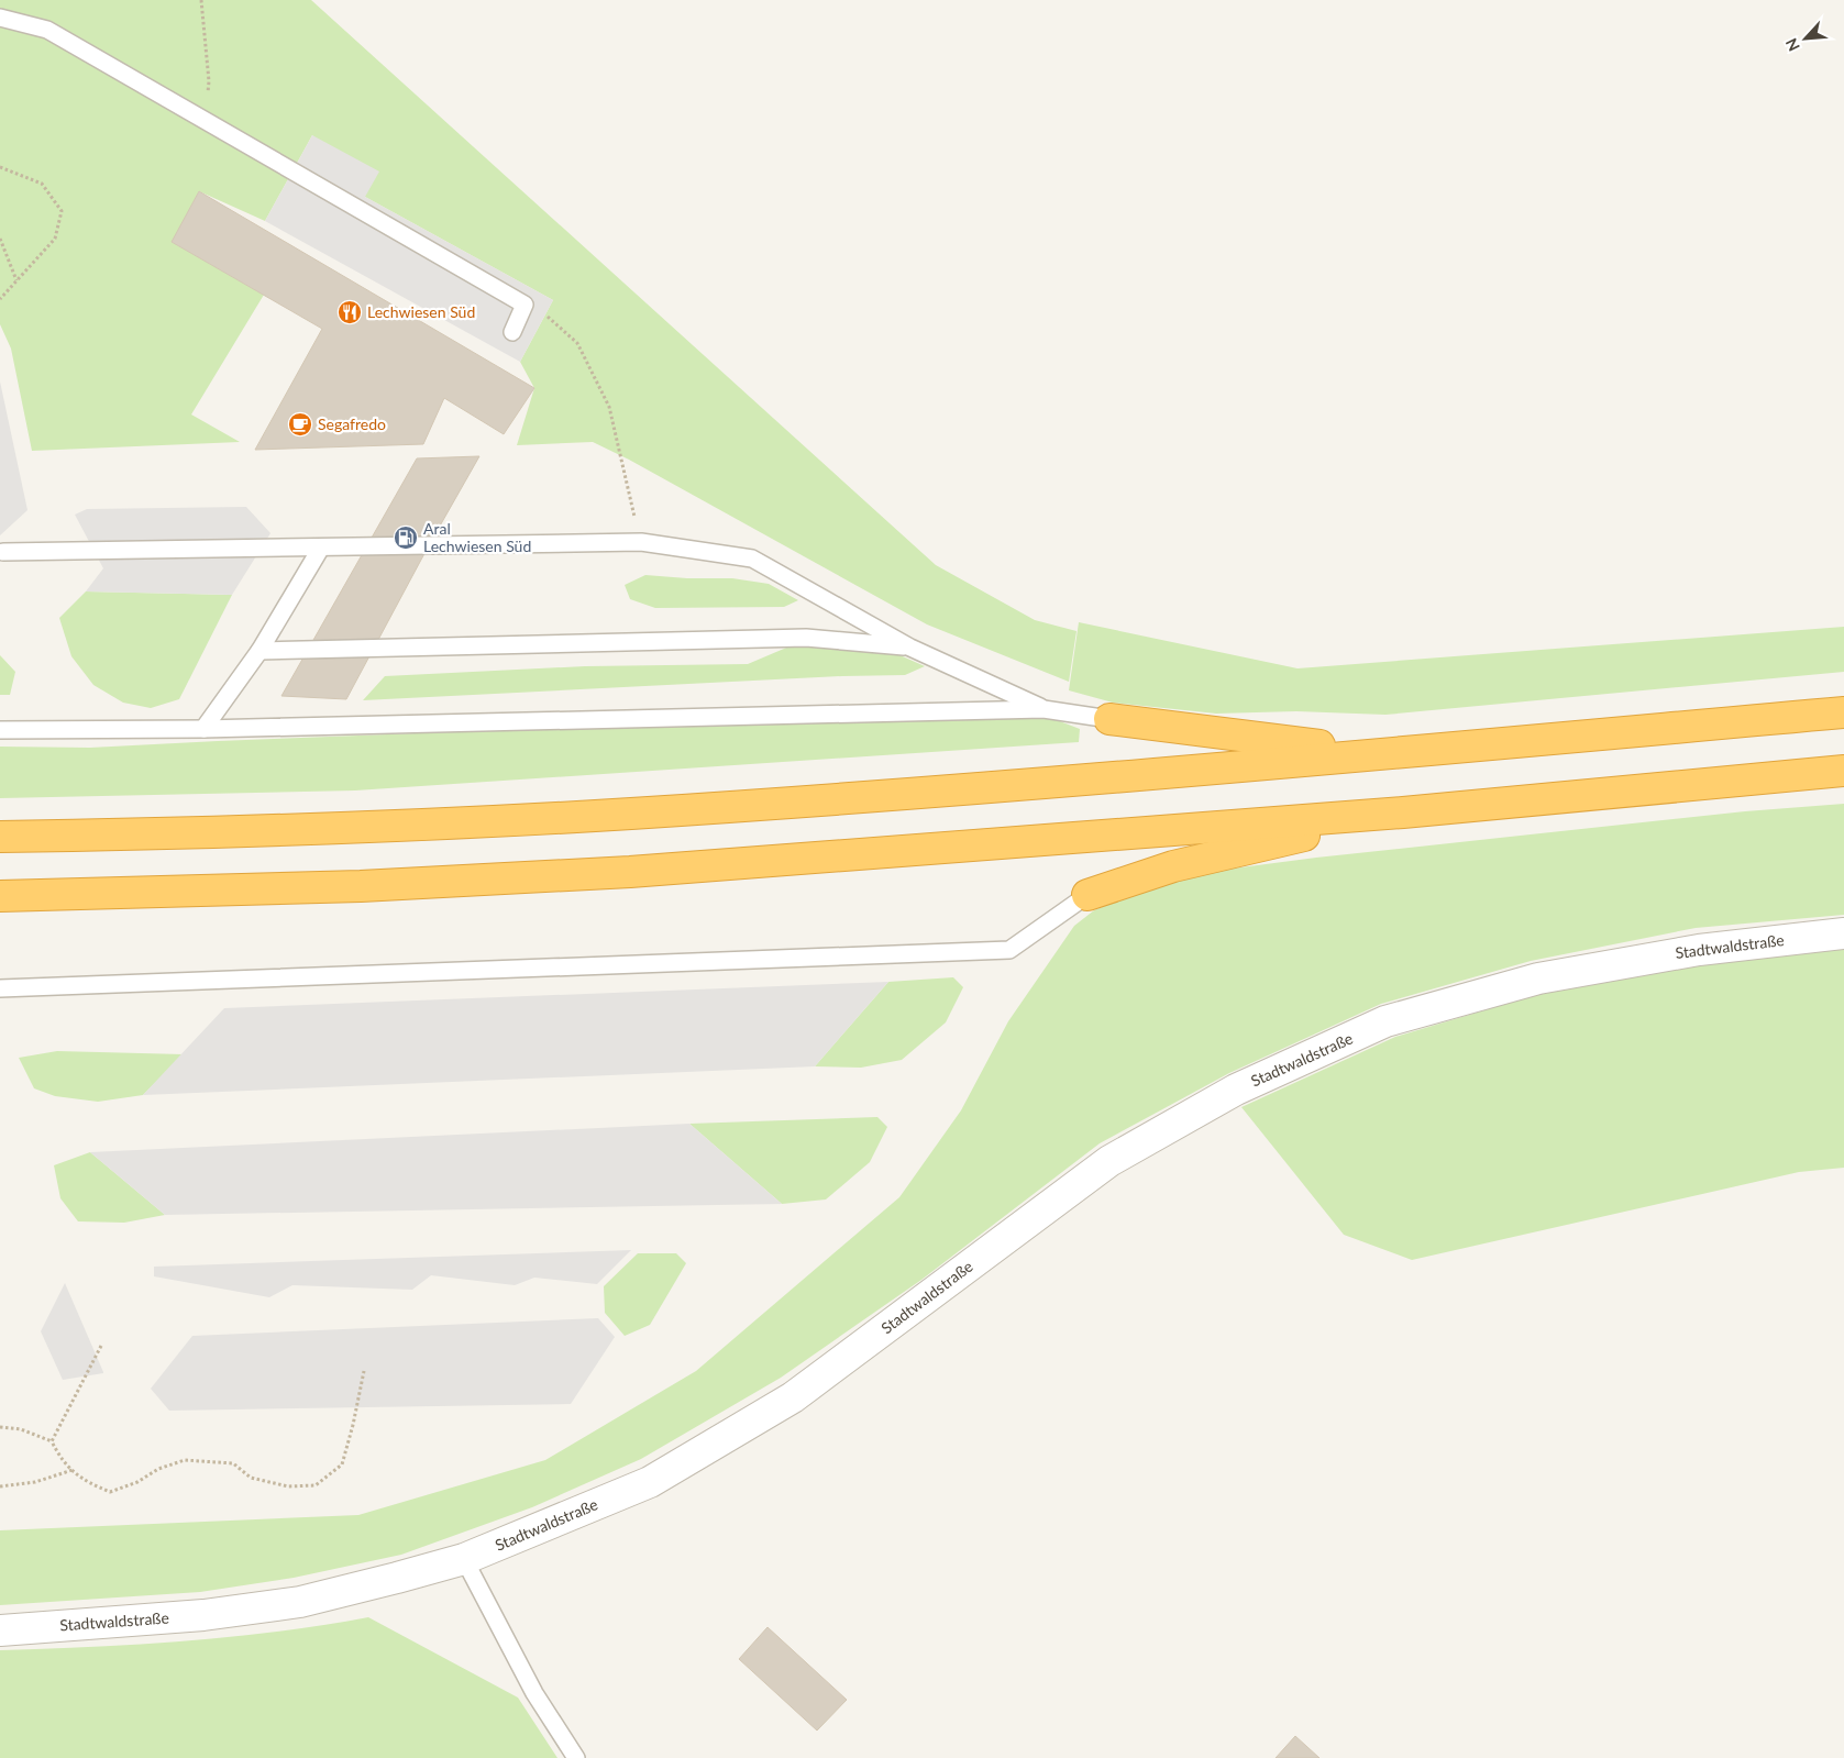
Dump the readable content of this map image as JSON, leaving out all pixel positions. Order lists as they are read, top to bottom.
{
  "streets": {
    "street": ["Stadtwaldstraße"]
  },
  "places": {
    "restaurant": ["Lechwiesen Süd"],
    "cafe": ["Segafredo"],
    "fuel station": ["Aral Lechwiesen Süd"]
  },
  "north": "bottom left"
}
